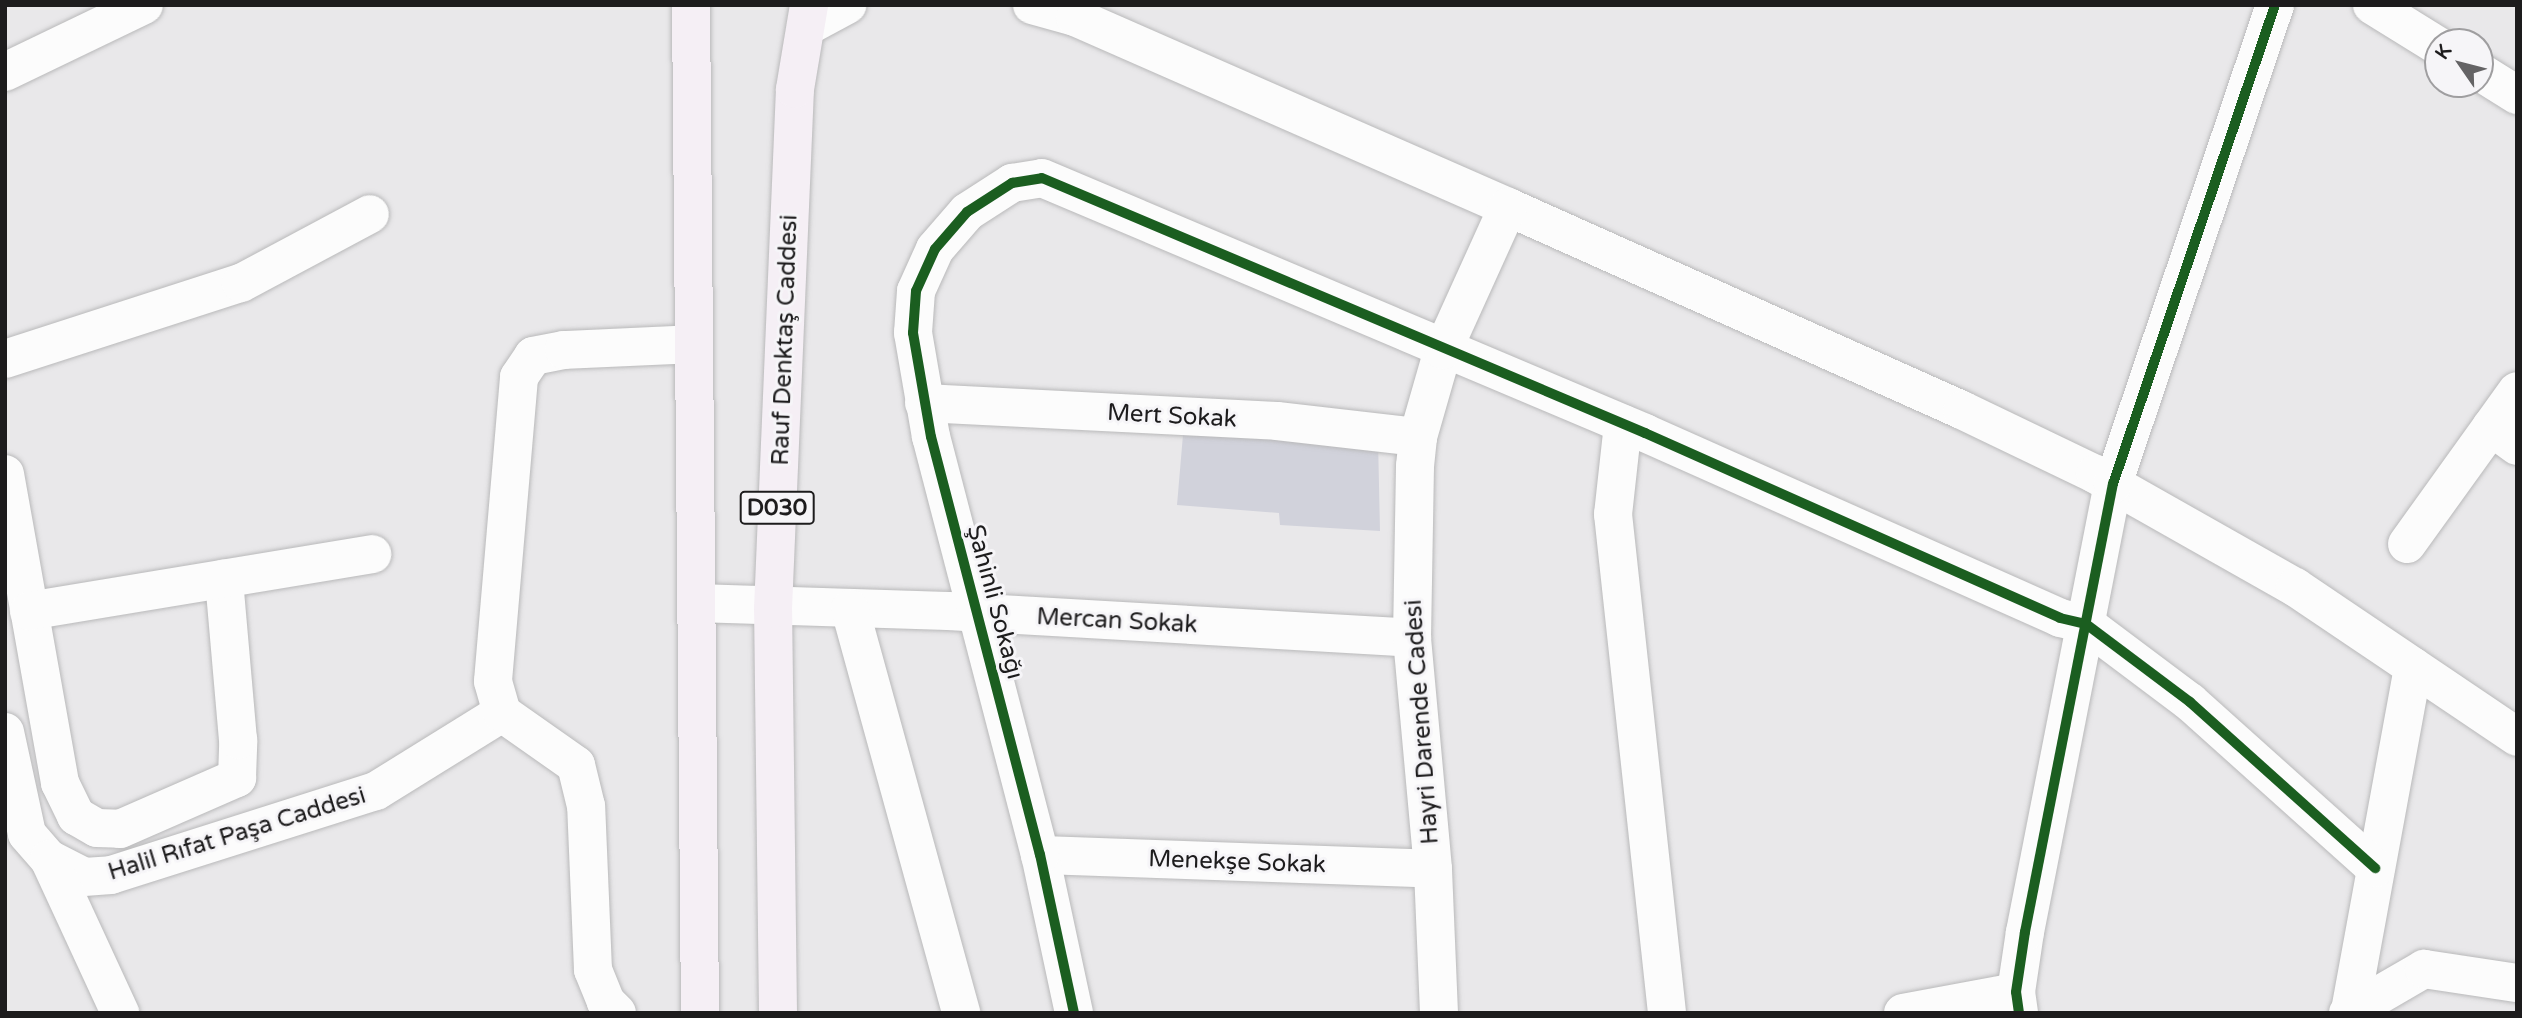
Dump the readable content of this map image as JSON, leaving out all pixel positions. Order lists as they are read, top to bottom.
{
  "streets": {
    "main road": ["Rauf Denktaş Caddesi", "D030"],
    "street": [
      "Mert Sokak",
      "Şahinli Sokağı",
      "Mercan Sokak",
      "Hayri Darende Cadesi",
      "Halil Rıfat Paşa Caddesi",
      "Menekşe Sokak"
    ]
  },
  "crossings": [
    ["Rauf Denktaş Caddesi", "Mercan Sokak"],
    ["Mert Sokak", "Şahinli Sokağı"],
    ["Mert Sokak", "Hayri Darende Cadesi"],
    ["Şahinli Sokağı", "Mercan Sokak"],
    ["Şahinli Sokağı", "Hayri Darende Cadesi"],
    ["Şahinli Sokağı", "Menekşe Sokak"],
    ["Mercan Sokak", "Hayri Darende Cadesi"],
    ["Hayri Darende Cadesi", "Menekşe Sokak"]
  ],
  "north": "top left"
}
